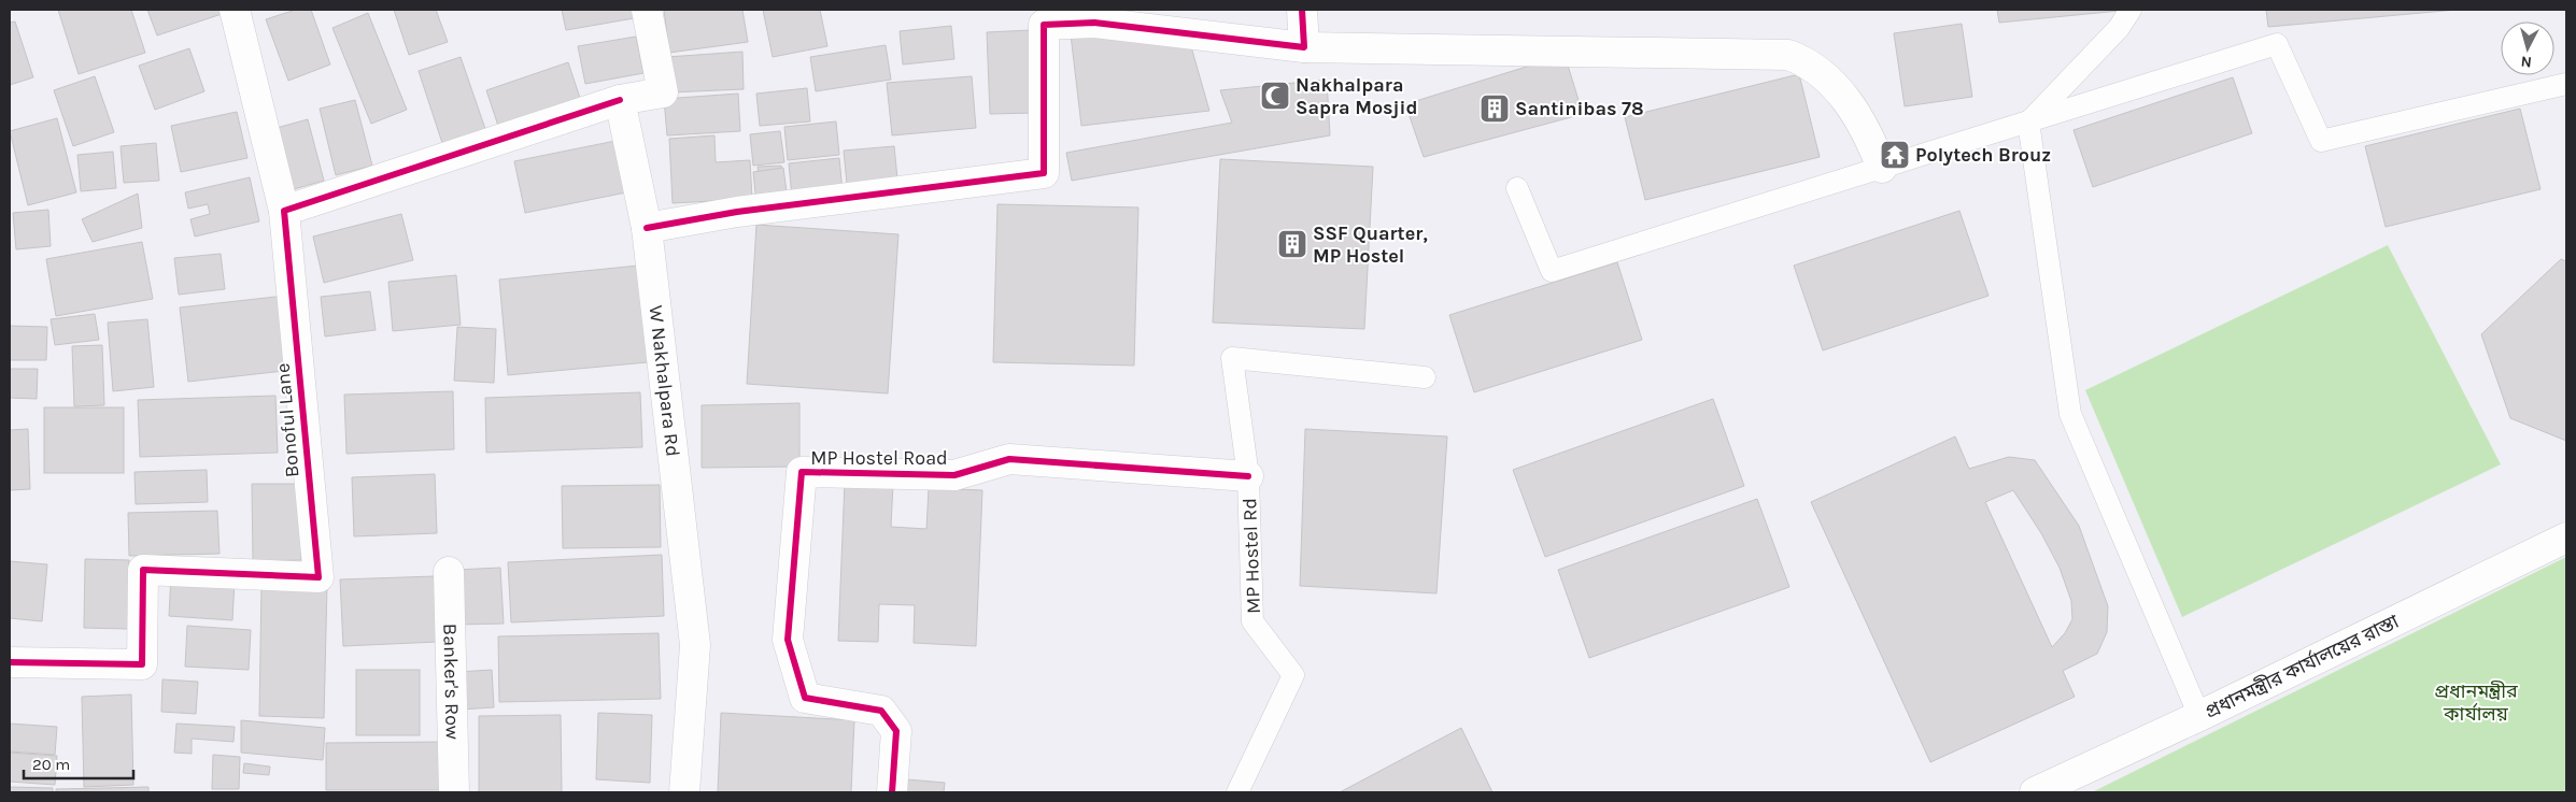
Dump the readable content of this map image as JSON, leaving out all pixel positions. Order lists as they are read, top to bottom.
{
  "streets": {
    "street": [
      "W Nakhalpara Rd",
      "Bonoful Lane",
      "MP Hostel Road",
      "প্রধানমন্ত্রীর কার্যালয়ের রাস্তা",
      "Banker's Row"
    ],
    "lane": ["MP Hostel Rd"]
  },
  "crossings": [
    ["MP Hostel Road", "MP Hostel Rd"]
  ],
  "parks": ["প্রধানমন্ত্রীর কার্যালয়"],
  "places": {
    "mosque": ["Nakhalpara Sapra Mosjid"],
    "building": ["Santinibas 78", "SSF Quarter, MP Hostel"],
    "temple": ["Polytech Brouz"]
  },
  "scale_bar": "20 m",
  "north": "bottom"
}
